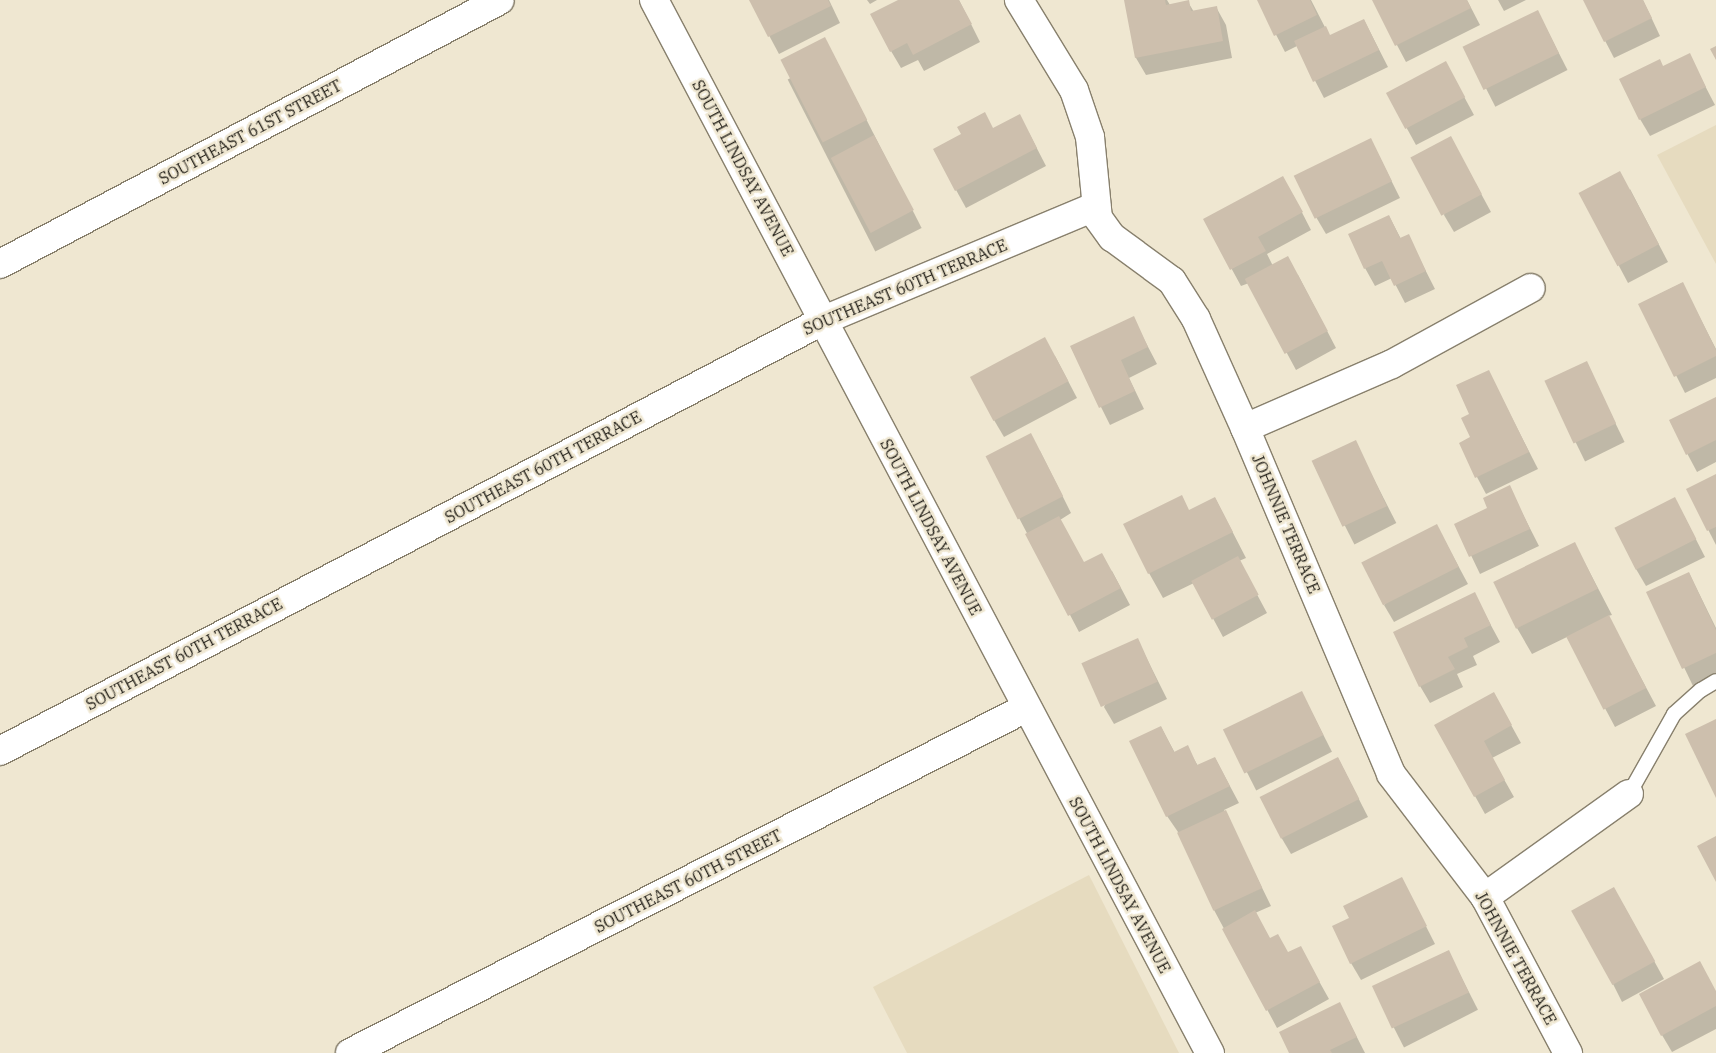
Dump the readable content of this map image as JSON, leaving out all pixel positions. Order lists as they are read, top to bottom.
{
  "streets": {
    "street": [
      "SOUTHEAST 61ST STREET",
      "SOUTH LINDSAY AVENUE",
      "SOUTHEAST 60TH TERRACE",
      "JOHNNIE TERRACE",
      "SOUTHEAST 60TH STREET"
    ]
  },
  "crossings": [
    ["SOUTH LINDSAY AVENUE", "SOUTHEAST 60TH TERRACE"],
    ["SOUTH LINDSAY AVENUE", "SOUTHEAST 60TH STREET"],
    ["SOUTHEAST 60TH TERRACE", "JOHNNIE TERRACE"]
  ]
}
